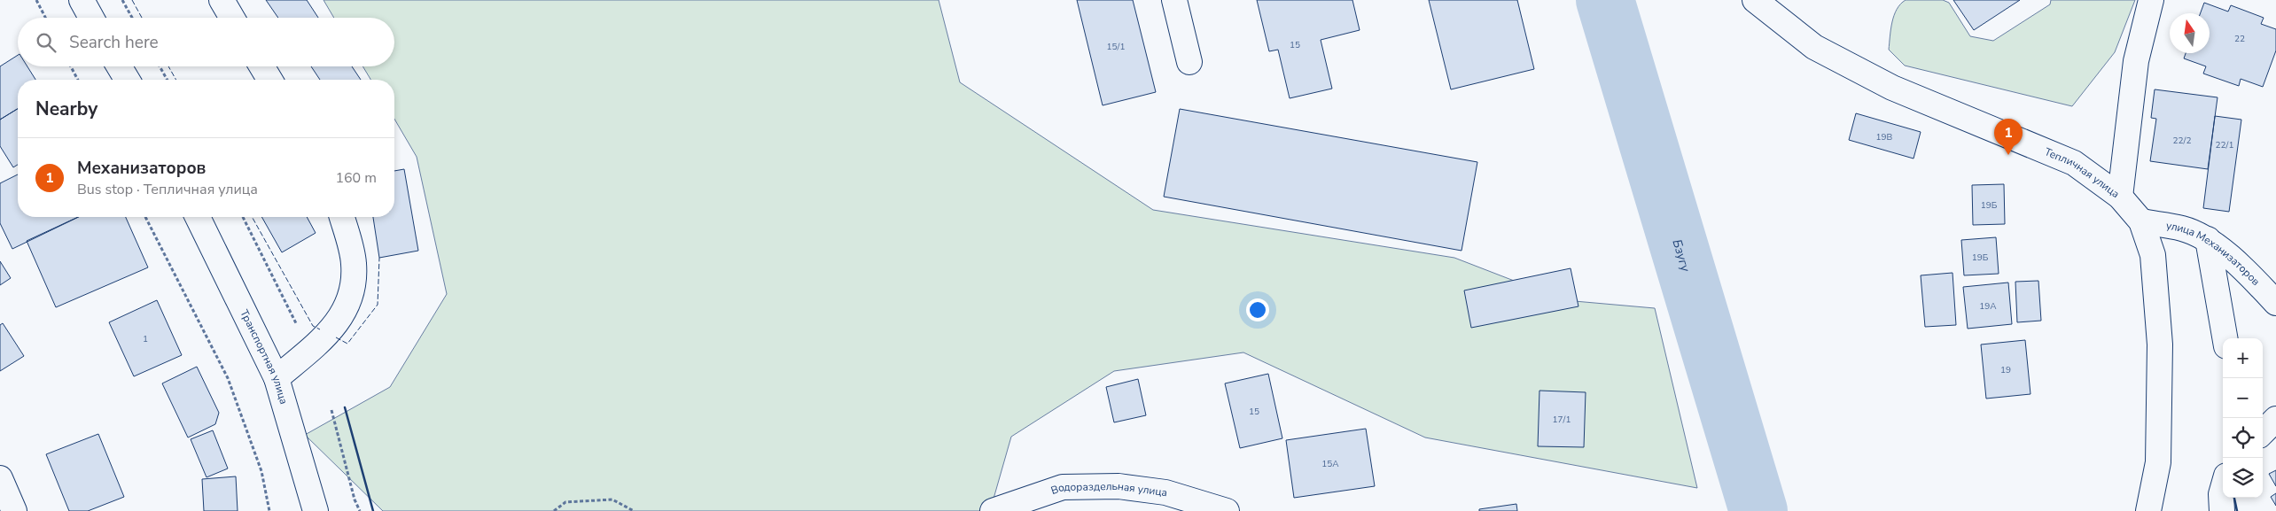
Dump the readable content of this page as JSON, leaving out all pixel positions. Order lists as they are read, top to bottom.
{
  "streets": {
    "street": [
      "Тепличная улица",
      "улица Механизаторов",
      "Транспортная улица",
      "Водораздельная улица"
    ]
  },
  "crossings": [
    ["Тепличная улица", "улица Механизаторов"]
  ],
  "water": ["Бзугу"],
  "house_numbers": [
    "22",
    "15",
    "15/1",
    "19В",
    "22/2",
    "22/1",
    "19Б",
    "19Б",
    "19А",
    "1",
    "19",
    "15",
    "17/1",
    "15А"
  ],
  "north": "top",
  "page": {
    "search": "Search here",
    "heading": "Nearby",
    "pins": "1",
    "list": [
      {
        "mark": "1",
        "name": "Механизаторов",
        "note": "Bus stop · Тепличная улица",
        "value": "160 m"
      }
    ],
    "map_buttons": ["+", "−"]
  }
}
